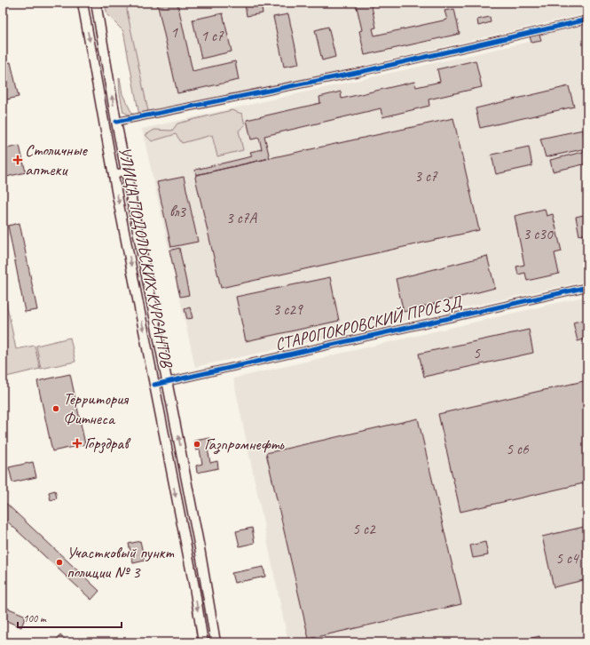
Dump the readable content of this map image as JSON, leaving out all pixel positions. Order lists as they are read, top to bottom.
{
  "streets": {
    "main road": ["УЛИЦА ПОДОЛЬСКИХ КУРСАНТОВ"],
    "street": ["СТАРОПОКРОВСКИЙ ПРОЕЗД"]
  },
  "crossings": [
    ["УЛИЦА ПОДОЛЬСКИХ КУРСАНТОВ", "СТАРОПОКРОВСКИЙ ПРОЕЗД"]
  ],
  "places": {
    "health": ["Столичные аптеки", "Горздрав"],
    "other": ["Территория Фитнеса", "Газпромнефть", "Участковый пункт полиции № 3"]
  },
  "house_numbers": [
    "1",
    "1 с7",
    "3 с7",
    "вл3",
    "3 с7А",
    "3 с30",
    "3 с29",
    "5",
    "5 с6",
    "5 с2",
    "5 с4"
  ],
  "scale_bar": "100 m"
}
